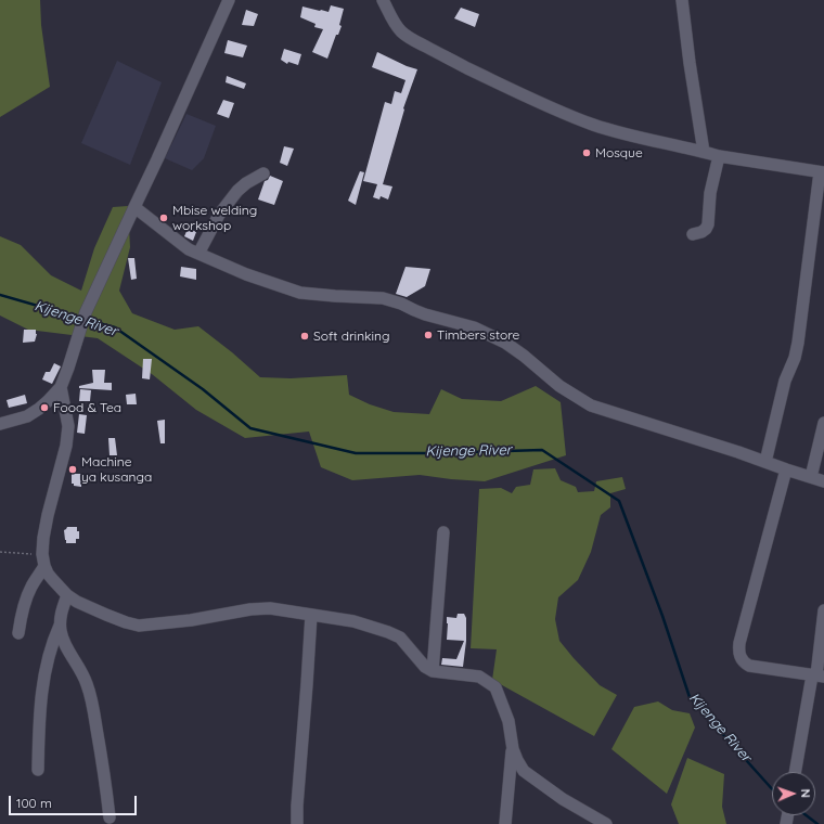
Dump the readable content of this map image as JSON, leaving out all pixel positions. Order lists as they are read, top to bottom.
{
  "water": ["Kijenge River"],
  "places": [
    "Mosque",
    "Mbise welding workshop",
    "Timbers store",
    "Soft drinking",
    "Food & Tea",
    "Machine ya kusanga"
  ],
  "scale_bar": "100 m",
  "north": "right"
}
